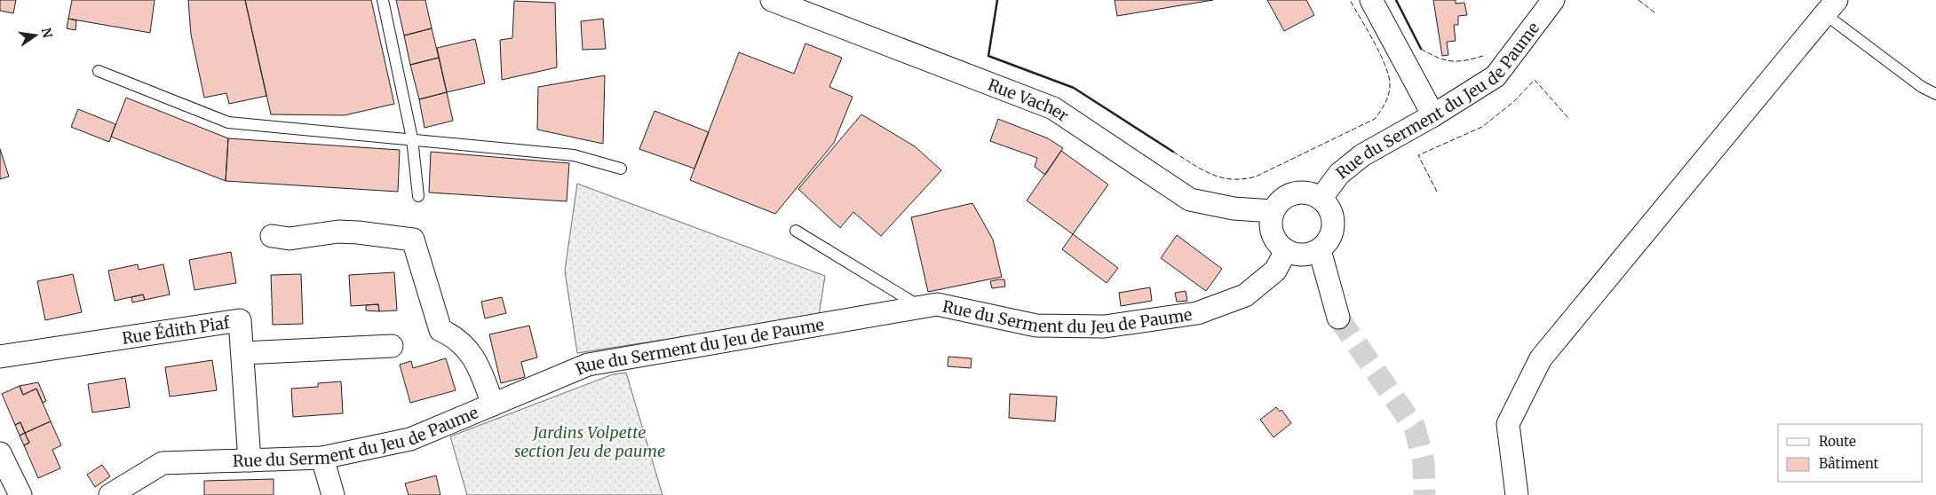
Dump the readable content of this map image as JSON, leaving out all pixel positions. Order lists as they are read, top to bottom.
{
  "streets": {
    "street": ["Rue du Serment du Jeu de Paume", "Rue Vacher", "Rue Édith Piaf"]
  },
  "crossings": [
    ["Rue du Serment du Jeu de Paume", "Rue Vacher"],
    ["Rue du Serment du Jeu de Paume", "Rue Édith Piaf"]
  ],
  "parks": ["Jardins Volpette section Jeu de paume"],
  "legend": ["Route", "Bâtiment"],
  "north": "right"
}
